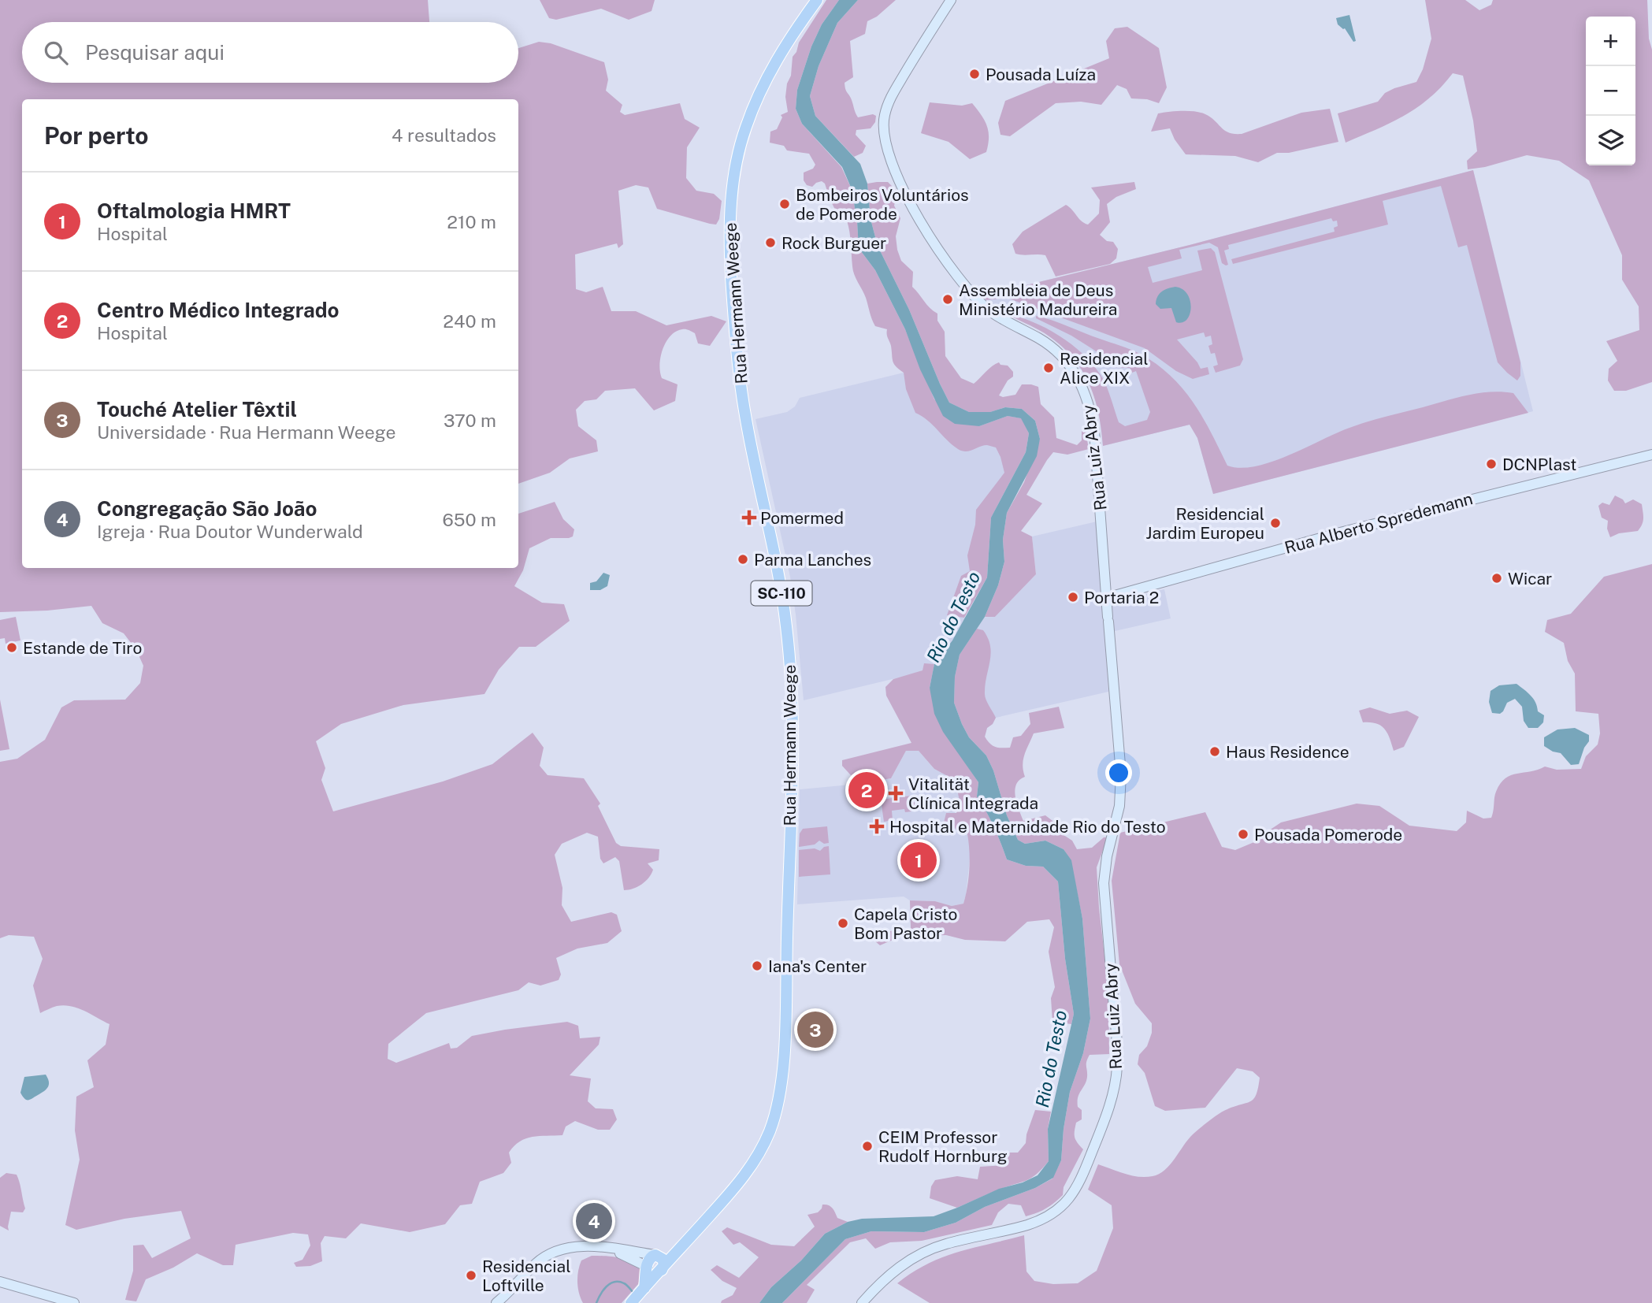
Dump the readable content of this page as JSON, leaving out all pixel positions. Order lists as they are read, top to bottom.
{
  "streets": {
    "main road": ["Rua Hermann Weege", "SC-110"],
    "street": ["Rua Luiz Abry", "Rua Alberto Spredemann"]
  },
  "crossings": [
    ["Rua Luiz Abry", "Rua Alberto Spredemann"]
  ],
  "water": ["Rio do Testo"],
  "places": {
    "other": [
      "Pousada Luíza",
      "Bombeiros Voluntários de Pomerode",
      "Rock Burguer",
      "Assembleia de Deus Ministério Madureira",
      "Residencial Alice XIX",
      "DCNPlast",
      "Residencial Jardim Europeu",
      "Parma Lanches",
      "Wicar",
      "Portaria 2",
      "Estande de Tiro",
      "Haus Residence",
      "Pousada Pomerode",
      "Capela Cristo Bom Pastor",
      "Iana's Center",
      "CEIM Professor Rudolf Hornburg",
      "Residencial Loftville"
    ],
    "health": ["Pomermed", "Vitalität Clínica Integrada", "Hospital e Maternidade Rio do Testo"]
  },
  "page": {
    "map_buttons": ["+", "−"],
    "search": "Pesquisar aqui",
    "heading": ["Por perto", "4 resultados"],
    "list": [
      {
        "mark": "1",
        "name": "Oftalmologia HMRT",
        "note": "Hospital",
        "value": "210 m"
      },
      {
        "mark": "2",
        "name": "Centro Médico Integrado",
        "note": "Hospital",
        "value": "240 m"
      },
      {
        "mark": "3",
        "name": "Touché Atelier Têxtil",
        "note": "Universidade · Rua Hermann Weege",
        "value": "370 m"
      },
      {
        "mark": "4",
        "name": "Congregação São João",
        "note": "Igreja · Rua Doutor Wunderwald",
        "value": "650 m"
      }
    ],
    "pins": [
      "2",
      "1",
      "3",
      "4"
    ]
  }
}
